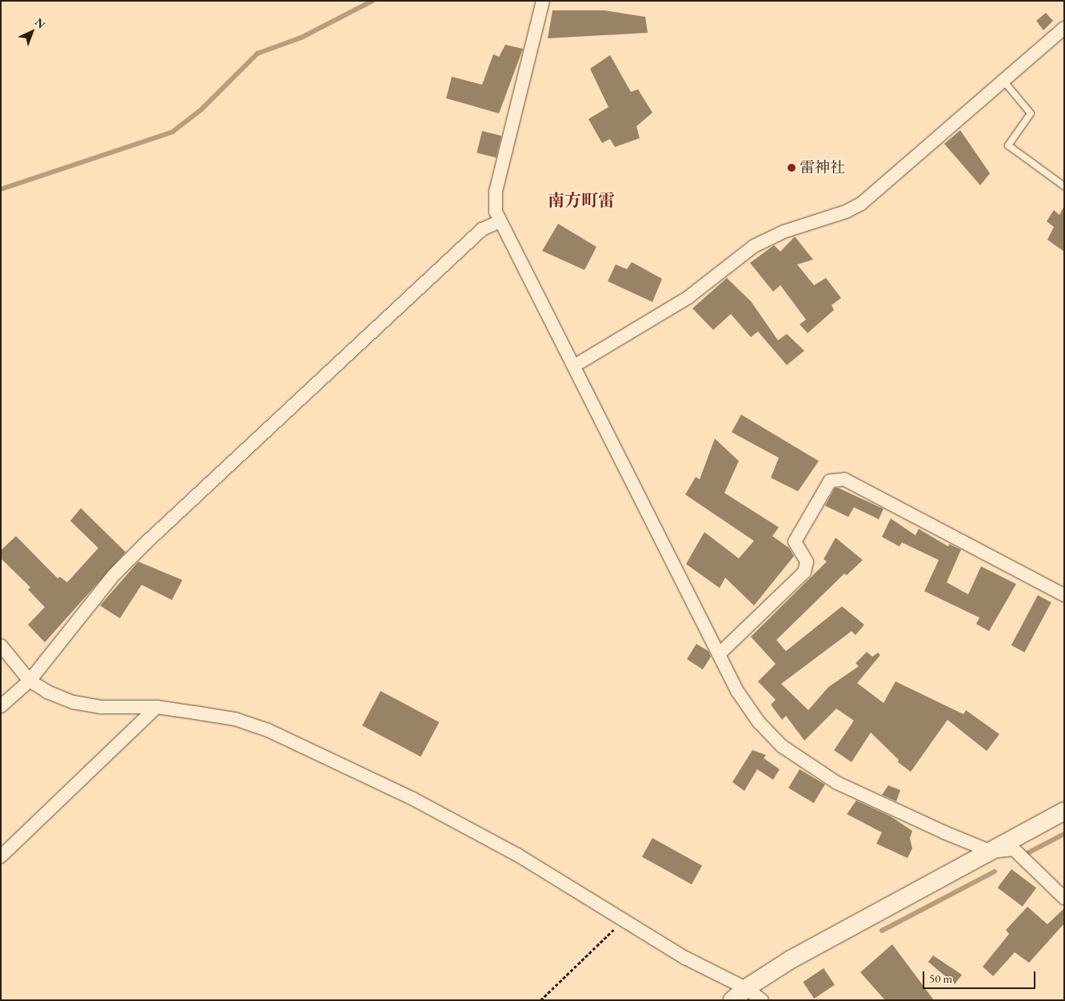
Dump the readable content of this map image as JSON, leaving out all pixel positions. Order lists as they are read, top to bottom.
{
  "districts": ["南方町雷"],
  "places": ["雷神社"],
  "scale_bar": "50 m",
  "north": "top right"
}
